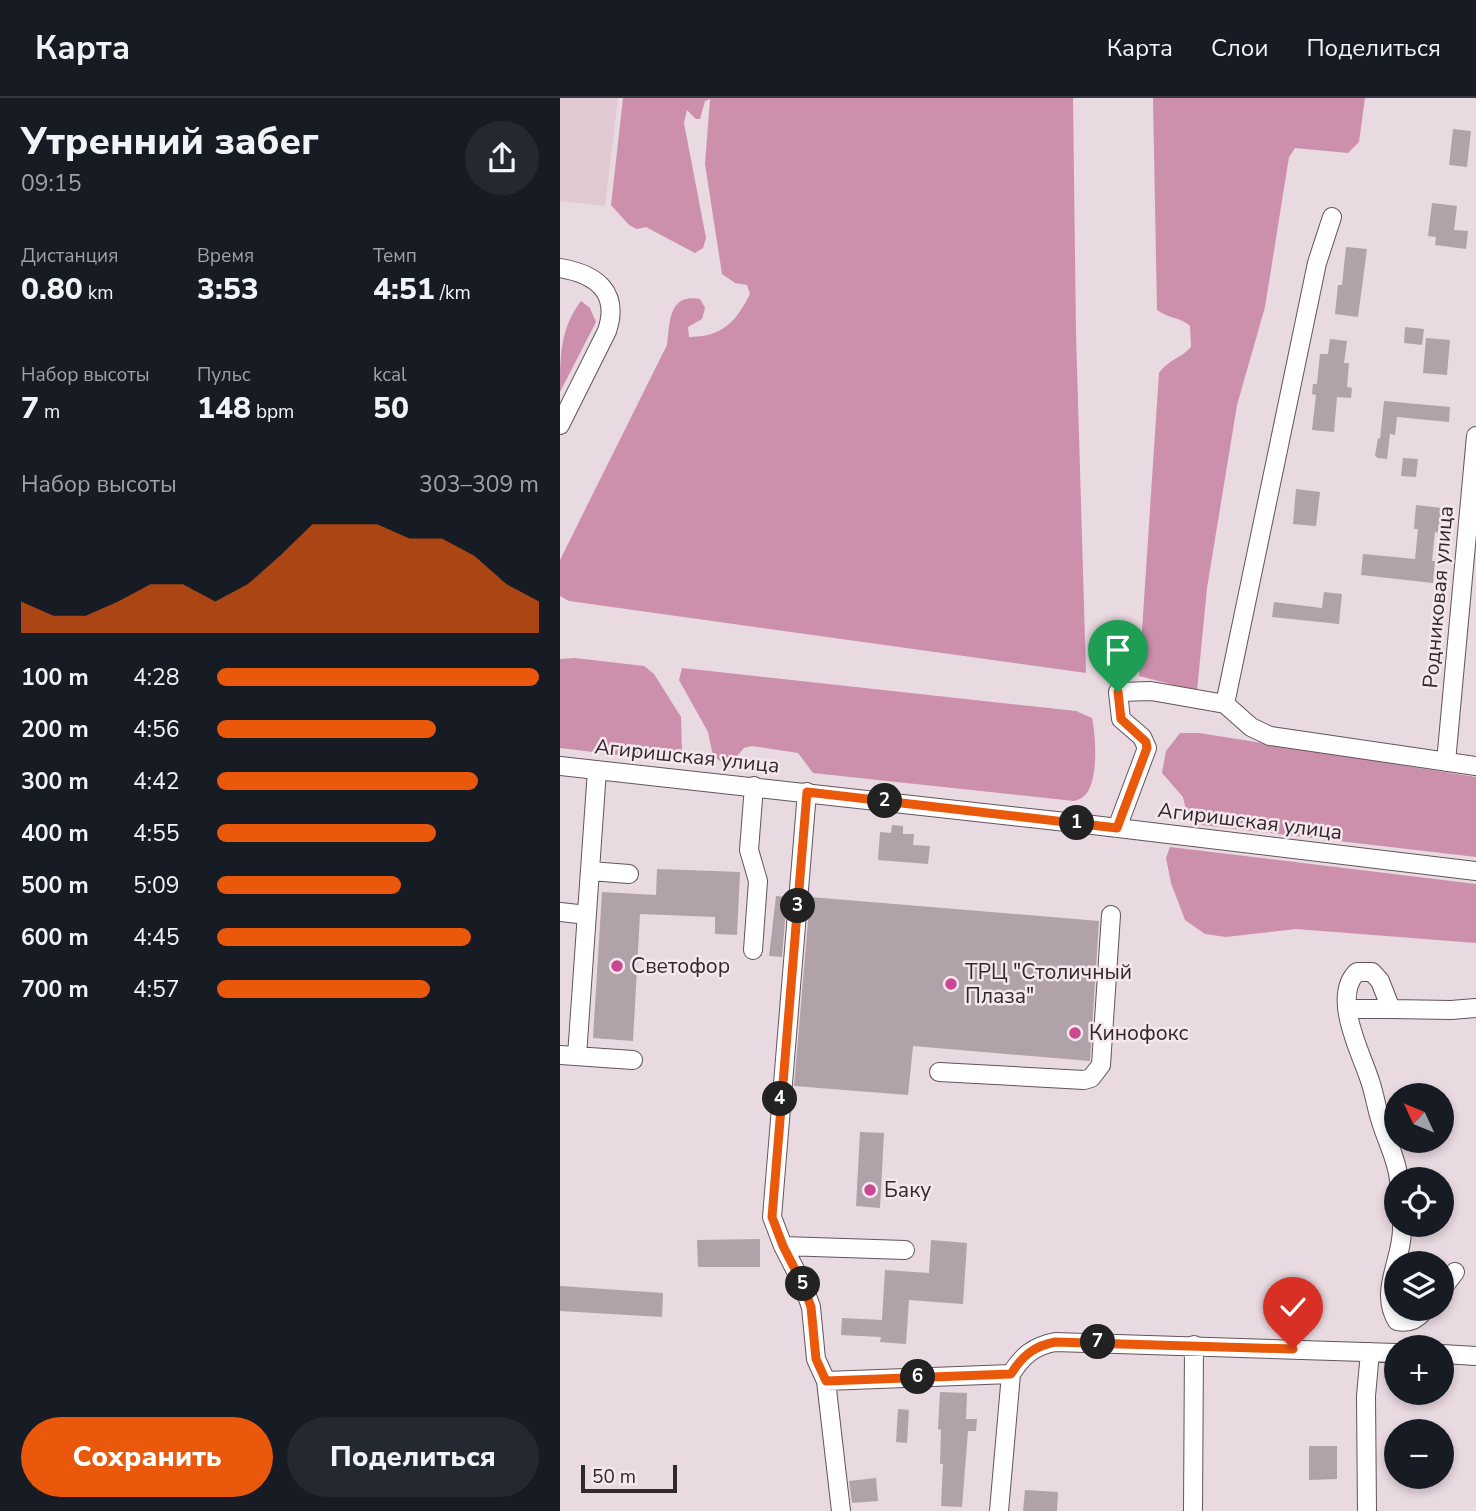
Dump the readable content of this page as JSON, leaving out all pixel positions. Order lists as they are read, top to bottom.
{
  "streets": {
    "street": ["Родниковая улица", "Агиришская улица"]
  },
  "places": [
    "Светофор",
    "ТРЦ \"Столичный Плаза\"",
    "Кинофокс",
    "Баку"
  ],
  "scale_bar": "50 m",
  "north": "top left",
  "page": {
    "header": "Карта",
    "nav": ["Карта", "Слои", "Поделиться"],
    "heading": ["Утренний забег", "09:15"],
    "stats": [
      ["Дистанция", "0.80 km"],
      ["Время", "3:53"],
      ["Темп", "4:51 /km"],
      ["Набор высоты", "7 m"],
      ["Пульс", "148 bpm"],
      ["kcal", "50"]
    ],
    "chart": ["Набор высоты", "303–309 m"],
    "list": [
      {
        "name": "100 m",
        "note": "4:28"
      },
      {
        "name": "200 m",
        "note": "4:56"
      },
      {
        "name": "300 m",
        "note": "4:42"
      },
      {
        "name": "400 m",
        "note": "4:55"
      },
      {
        "name": "500 m",
        "note": "5:09"
      },
      {
        "name": "600 m",
        "note": "4:45"
      },
      {
        "name": "700 m",
        "note": "4:57"
      }
    ],
    "pins": [
      "2",
      "1",
      "3",
      "4",
      "5",
      "7",
      "6"
    ],
    "map_buttons": ["+", "−"],
    "buttons": ["Сохранить", "Поделиться"],
    "scale": "50 m"
  }
}
